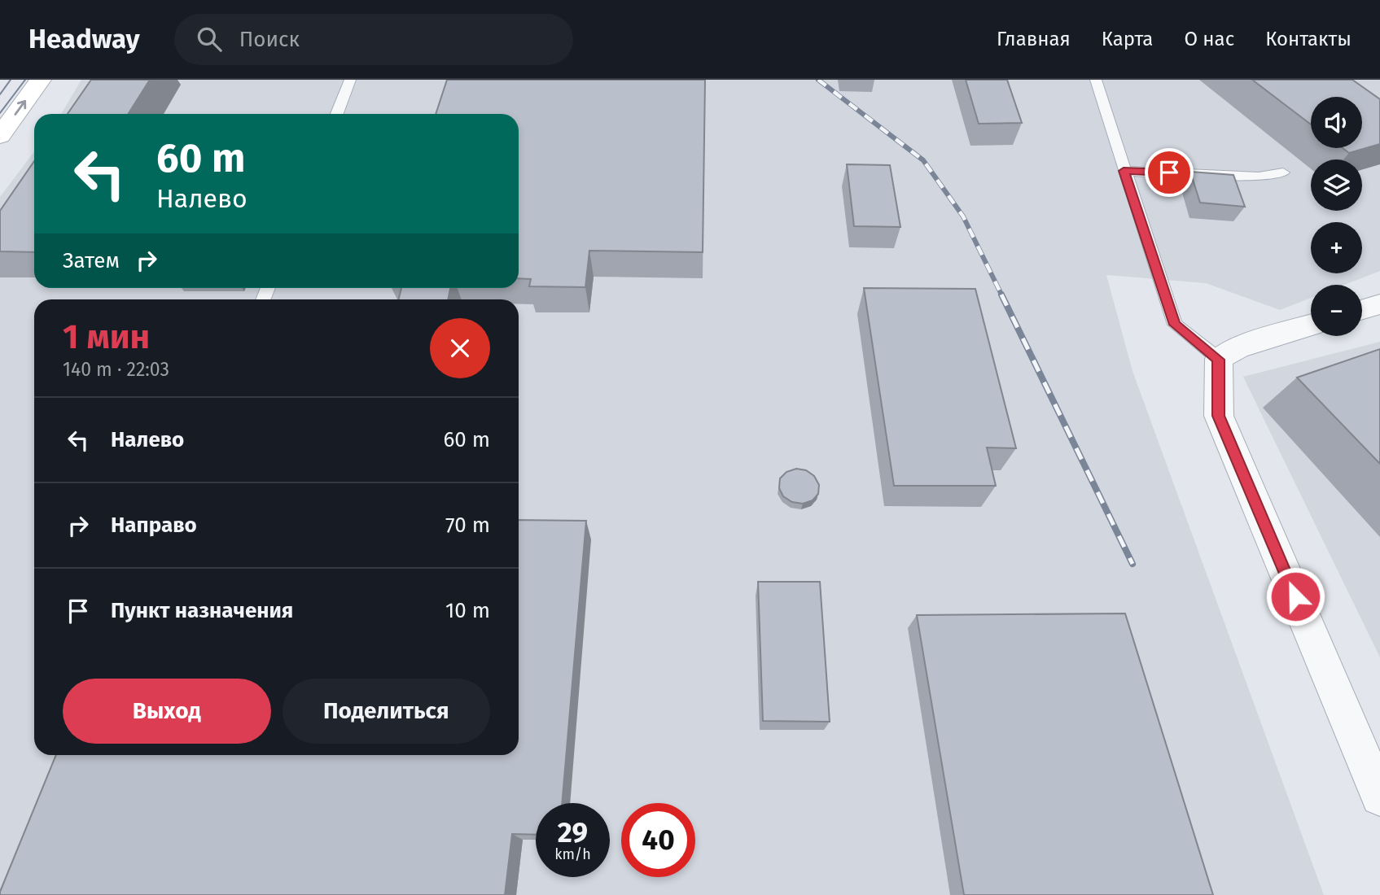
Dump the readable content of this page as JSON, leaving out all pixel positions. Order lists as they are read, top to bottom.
{
  "page": {
    "header": "Headway",
    "search": "Поиск",
    "nav": [
      "Главная",
      "Карта",
      "О нас",
      "Контакты"
    ],
    "map_buttons": ["+", "−"],
    "turn": ["60 m", "Налево"],
    "then": "Затем",
    "heading": ["1 мин", "140 m · 22:03"],
    "list": [
      {
        "name": "Налево",
        "value": "60 m"
      },
      {
        "name": "Направо",
        "value": "70 m"
      },
      {
        "name": "Пункт назначения",
        "value": "10 m"
      }
    ],
    "buttons": ["Выход", "Поделиться"],
    "speed": "29 km/h",
    "limit": "40"
  }
}
